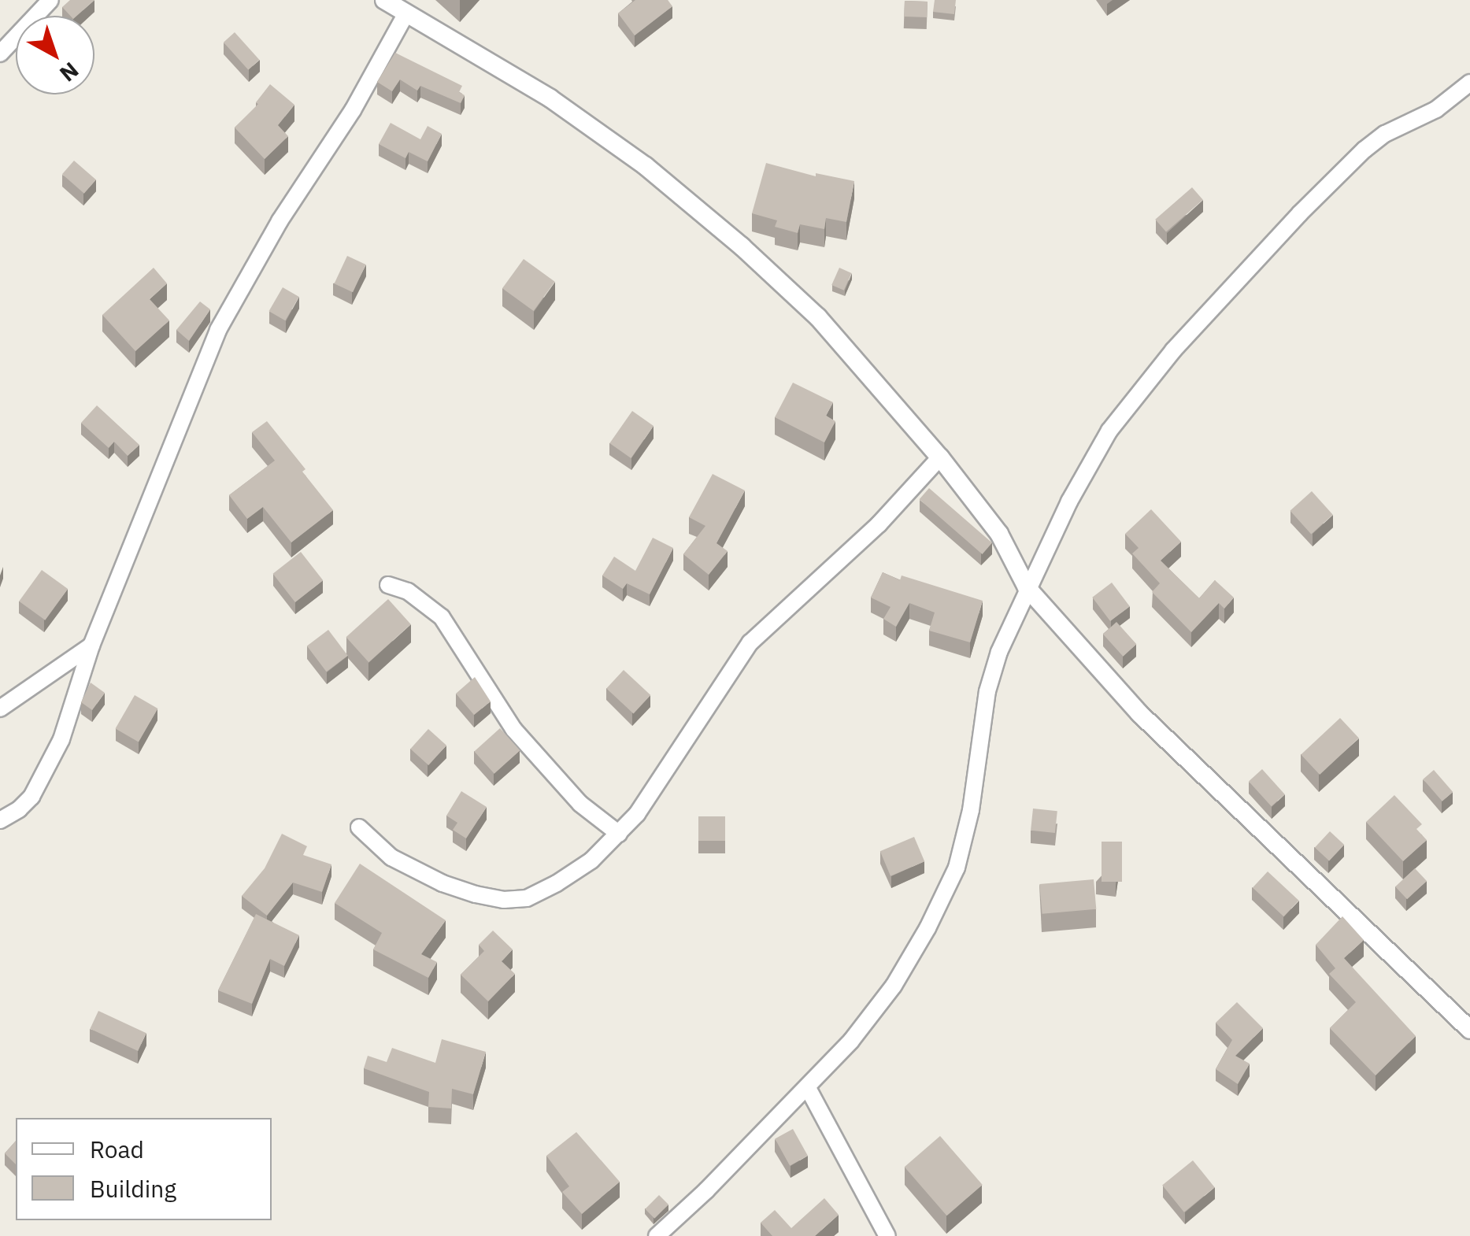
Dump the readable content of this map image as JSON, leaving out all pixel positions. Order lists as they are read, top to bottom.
{
  "legend": ["Road", "Building"],
  "north": "bottom right"
}
